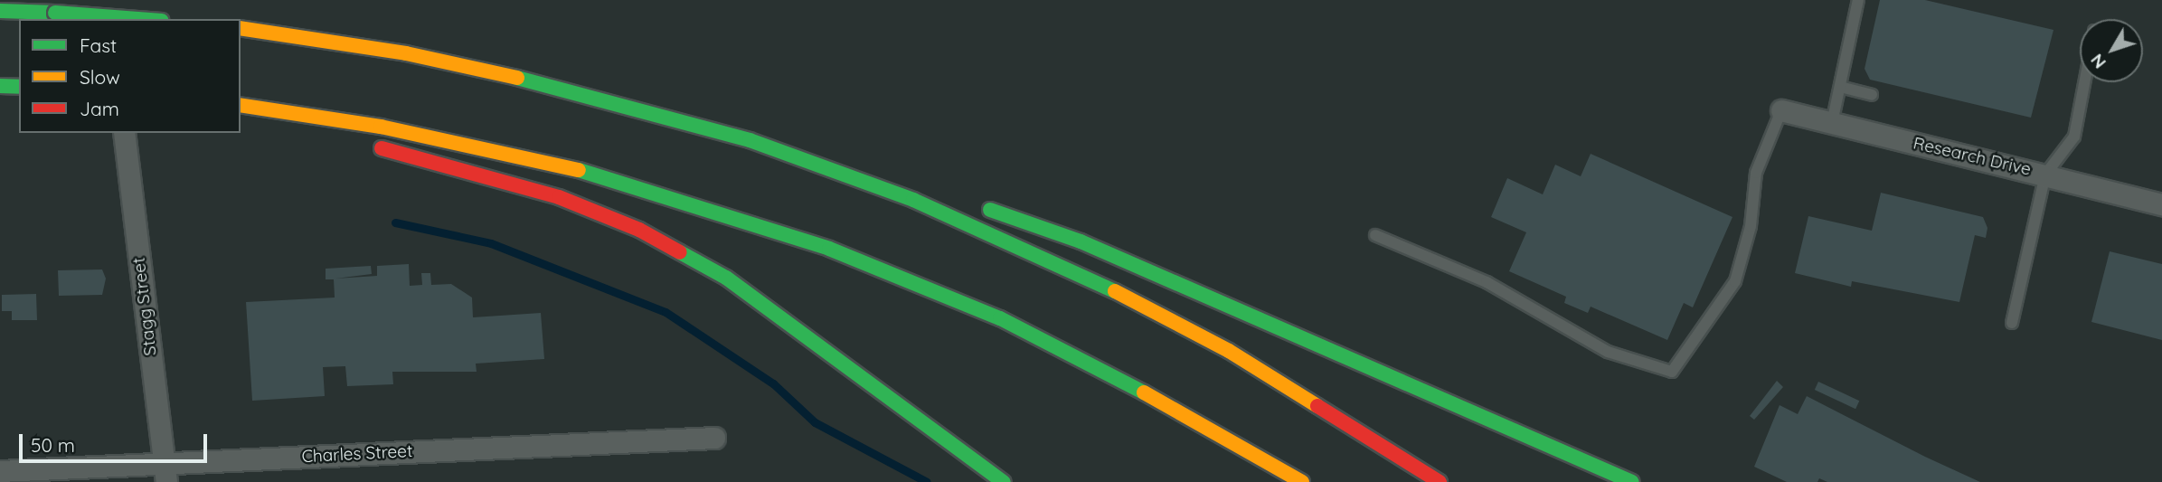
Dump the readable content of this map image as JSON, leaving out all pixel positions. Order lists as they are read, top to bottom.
{
  "streets": {
    "street": ["Research Drive", "Stagg Street", "Charles Street"]
  },
  "crossings": [
    ["Stagg Street", "Charles Street"]
  ],
  "legend": ["Fast", "Slow", "Jam"],
  "scale_bar": "50 m",
  "north": "bottom left"
}
